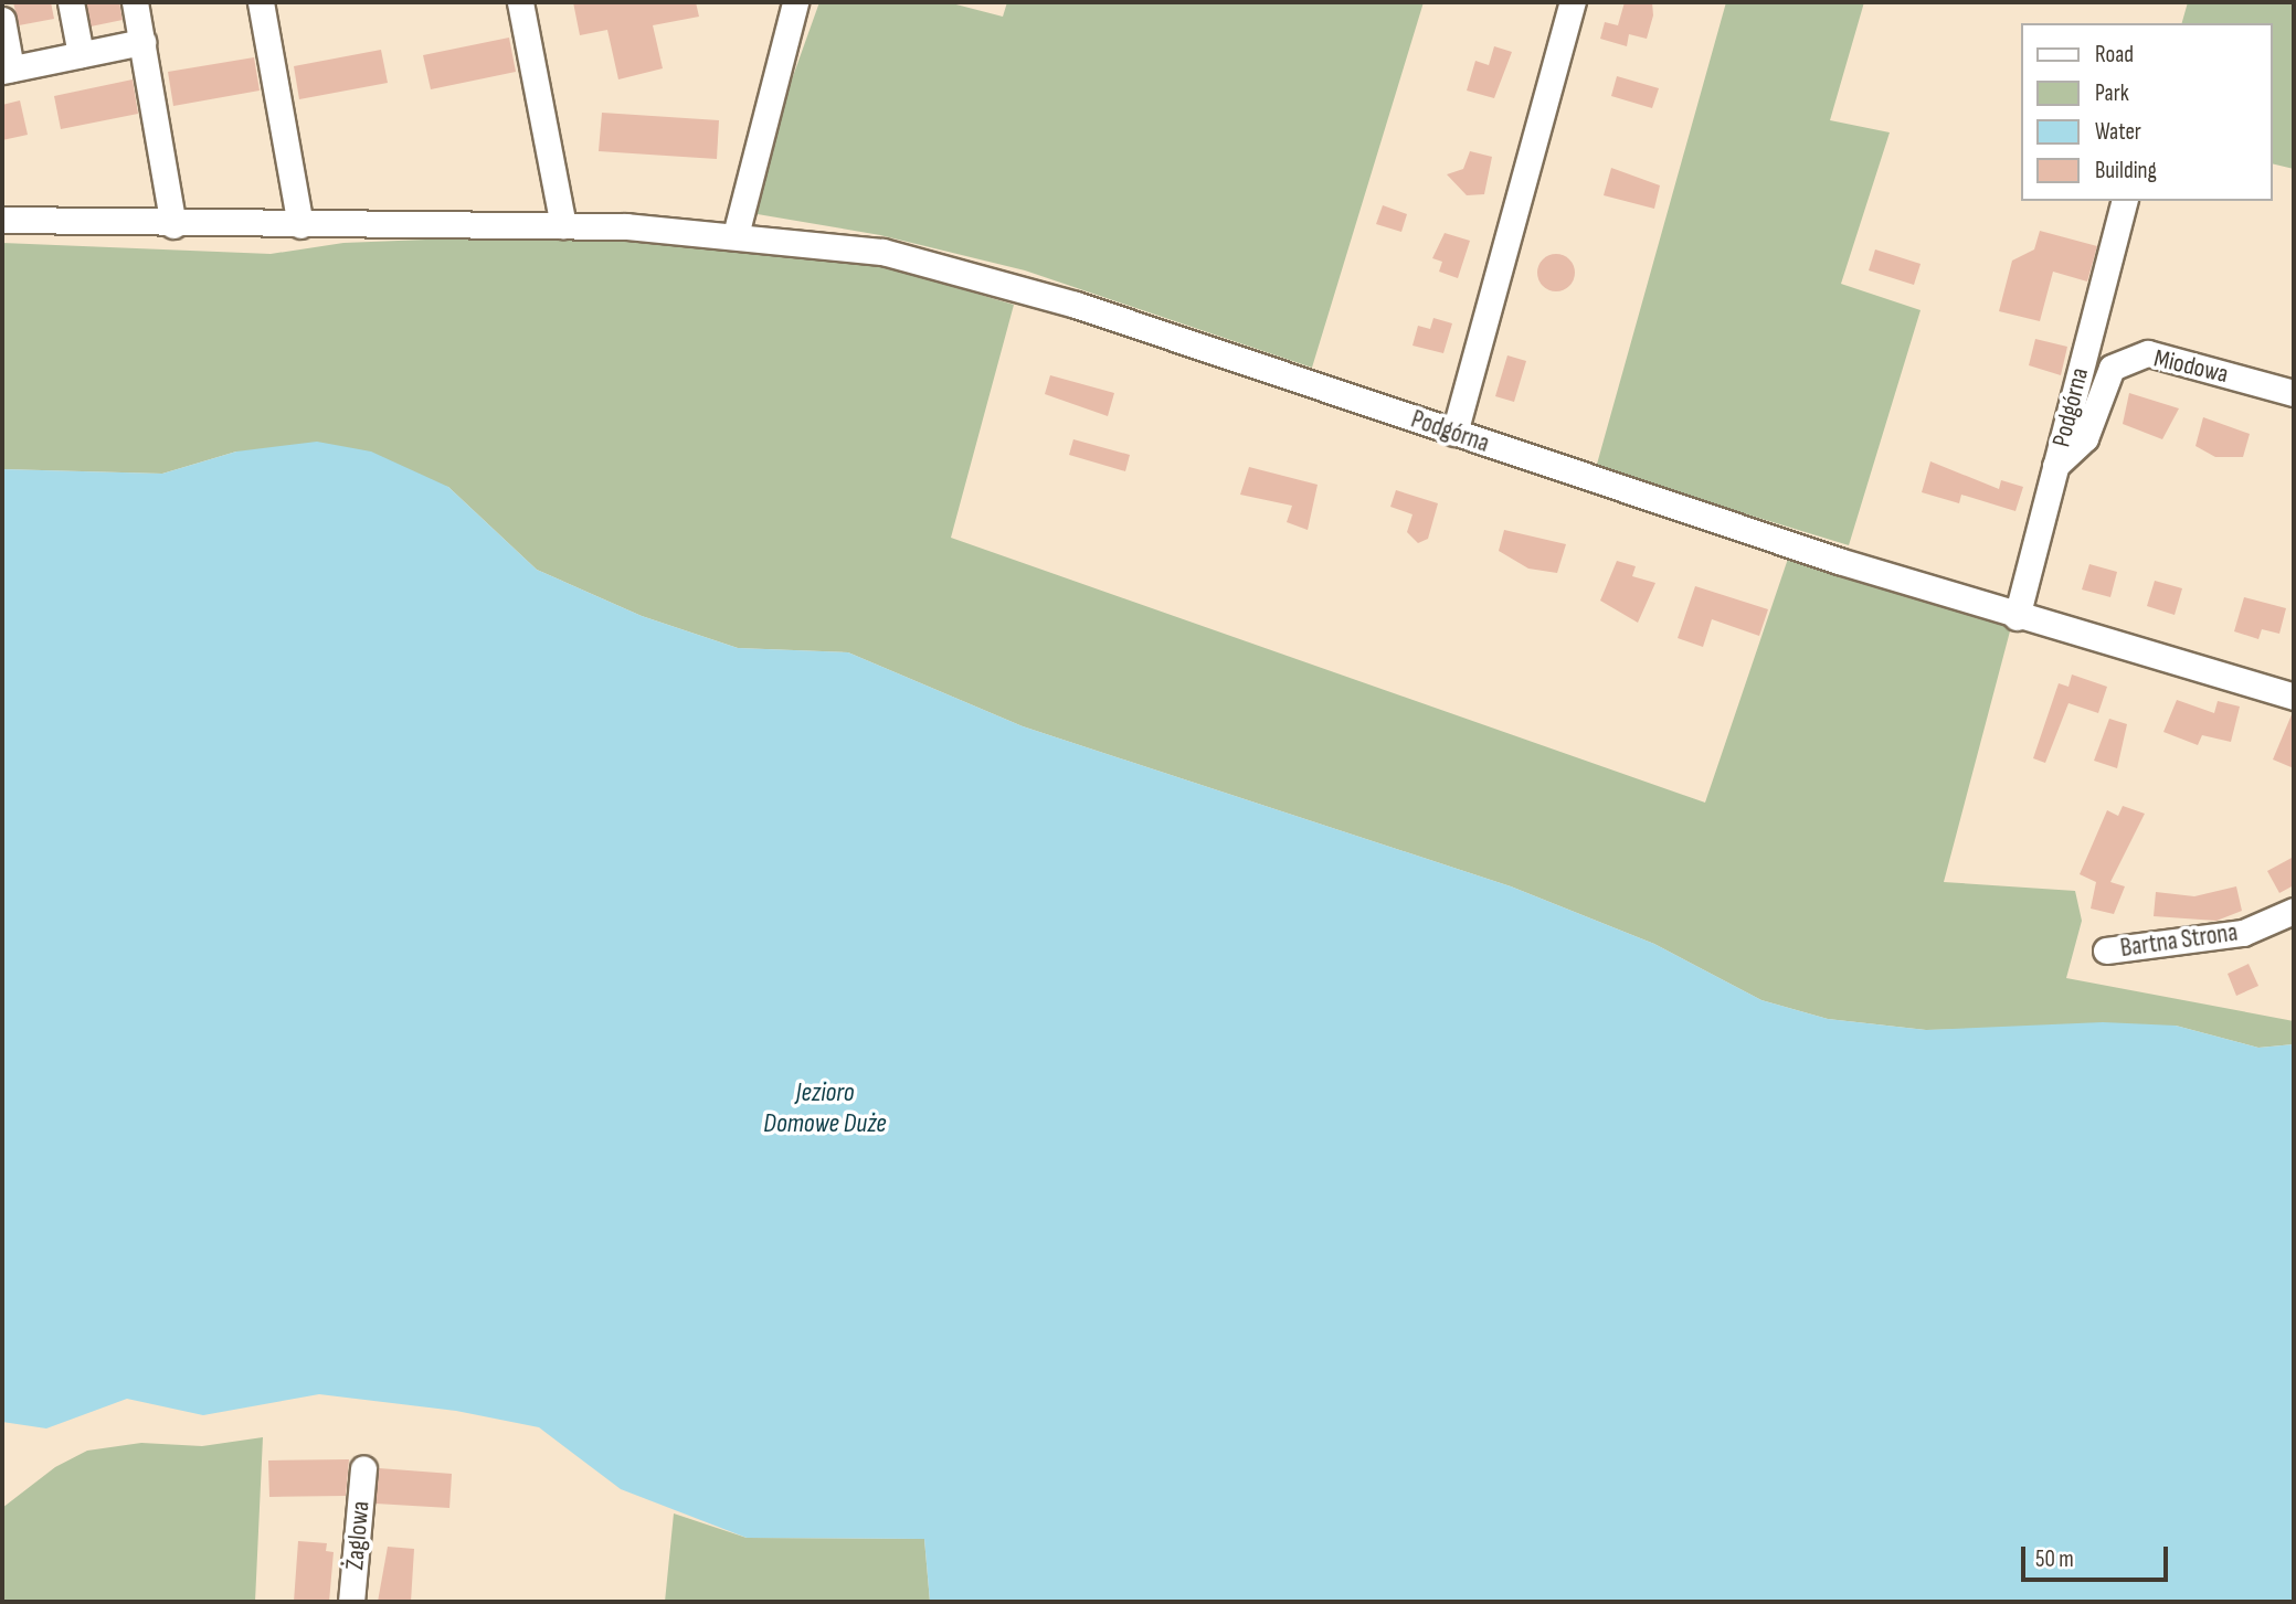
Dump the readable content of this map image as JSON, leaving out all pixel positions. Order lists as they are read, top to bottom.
{
  "streets": {
    "street": [
      "Miodowa",
      "Podgórna",
      "Bartna Strona",
      "Żaglowa"
    ]
  },
  "crossings": [
    ["Miodowa", "Podgórna"]
  ],
  "water": ["Jezioro Domowe Duże"],
  "legend": [
    "Road",
    "Park",
    "Water",
    "Building"
  ],
  "scale_bar": "50 m"
}
